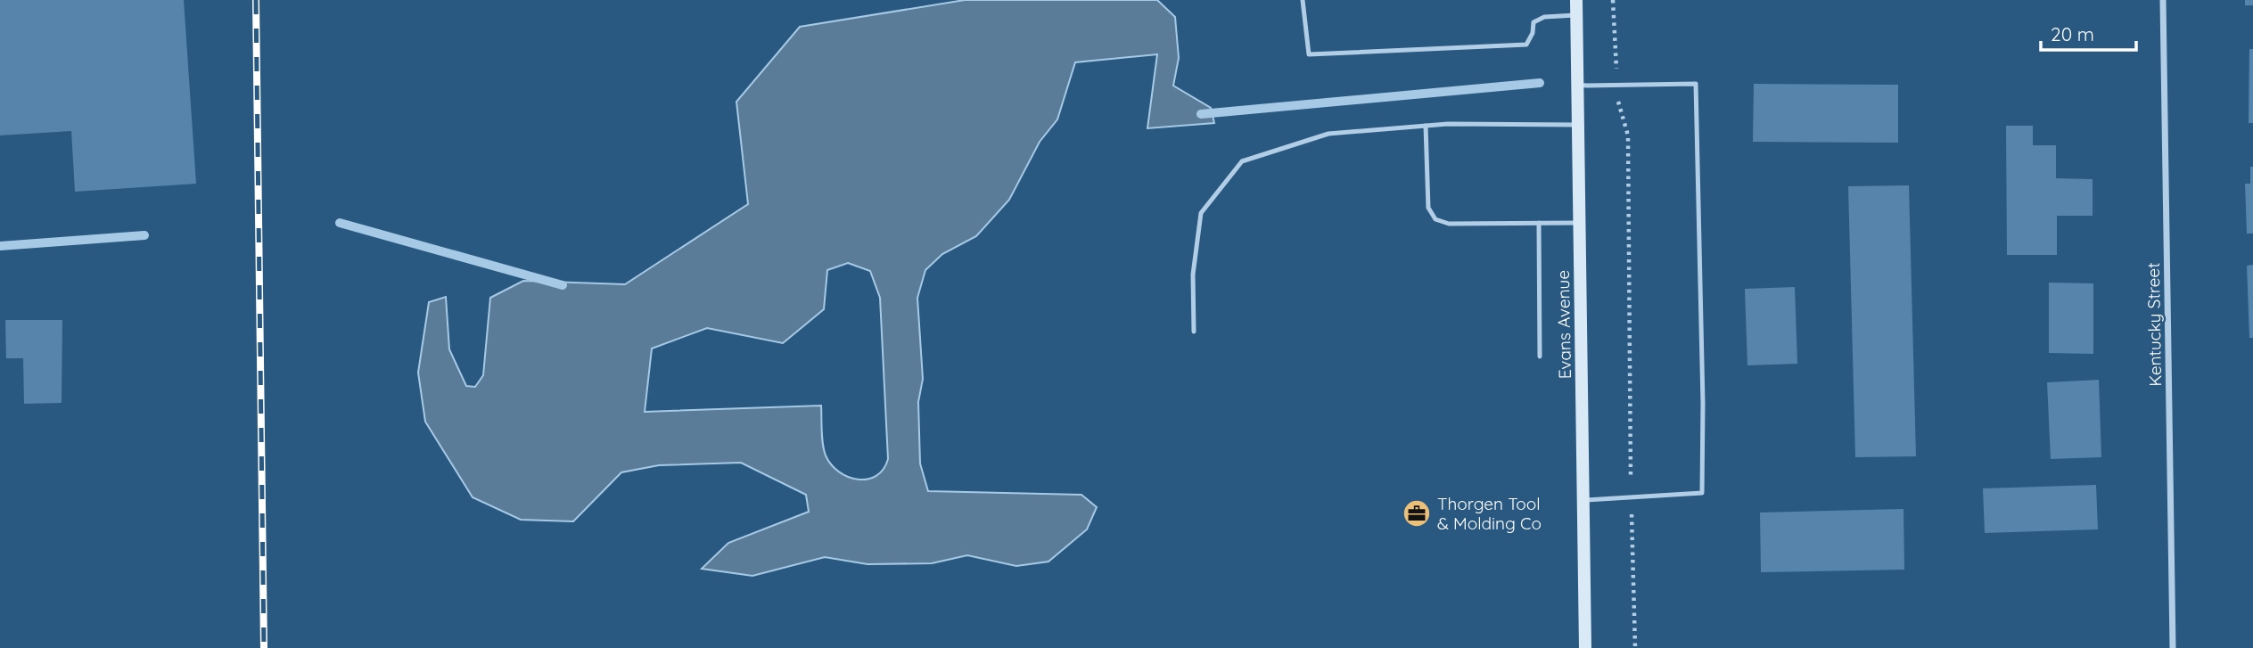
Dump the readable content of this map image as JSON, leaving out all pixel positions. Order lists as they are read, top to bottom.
{
  "streets": {
    "street": ["Evans Avenue", "Kentucky Street"]
  },
  "places": {
    "office": ["Thorgen Tool & Molding Co"]
  },
  "scale_bar": "20 m"
}
